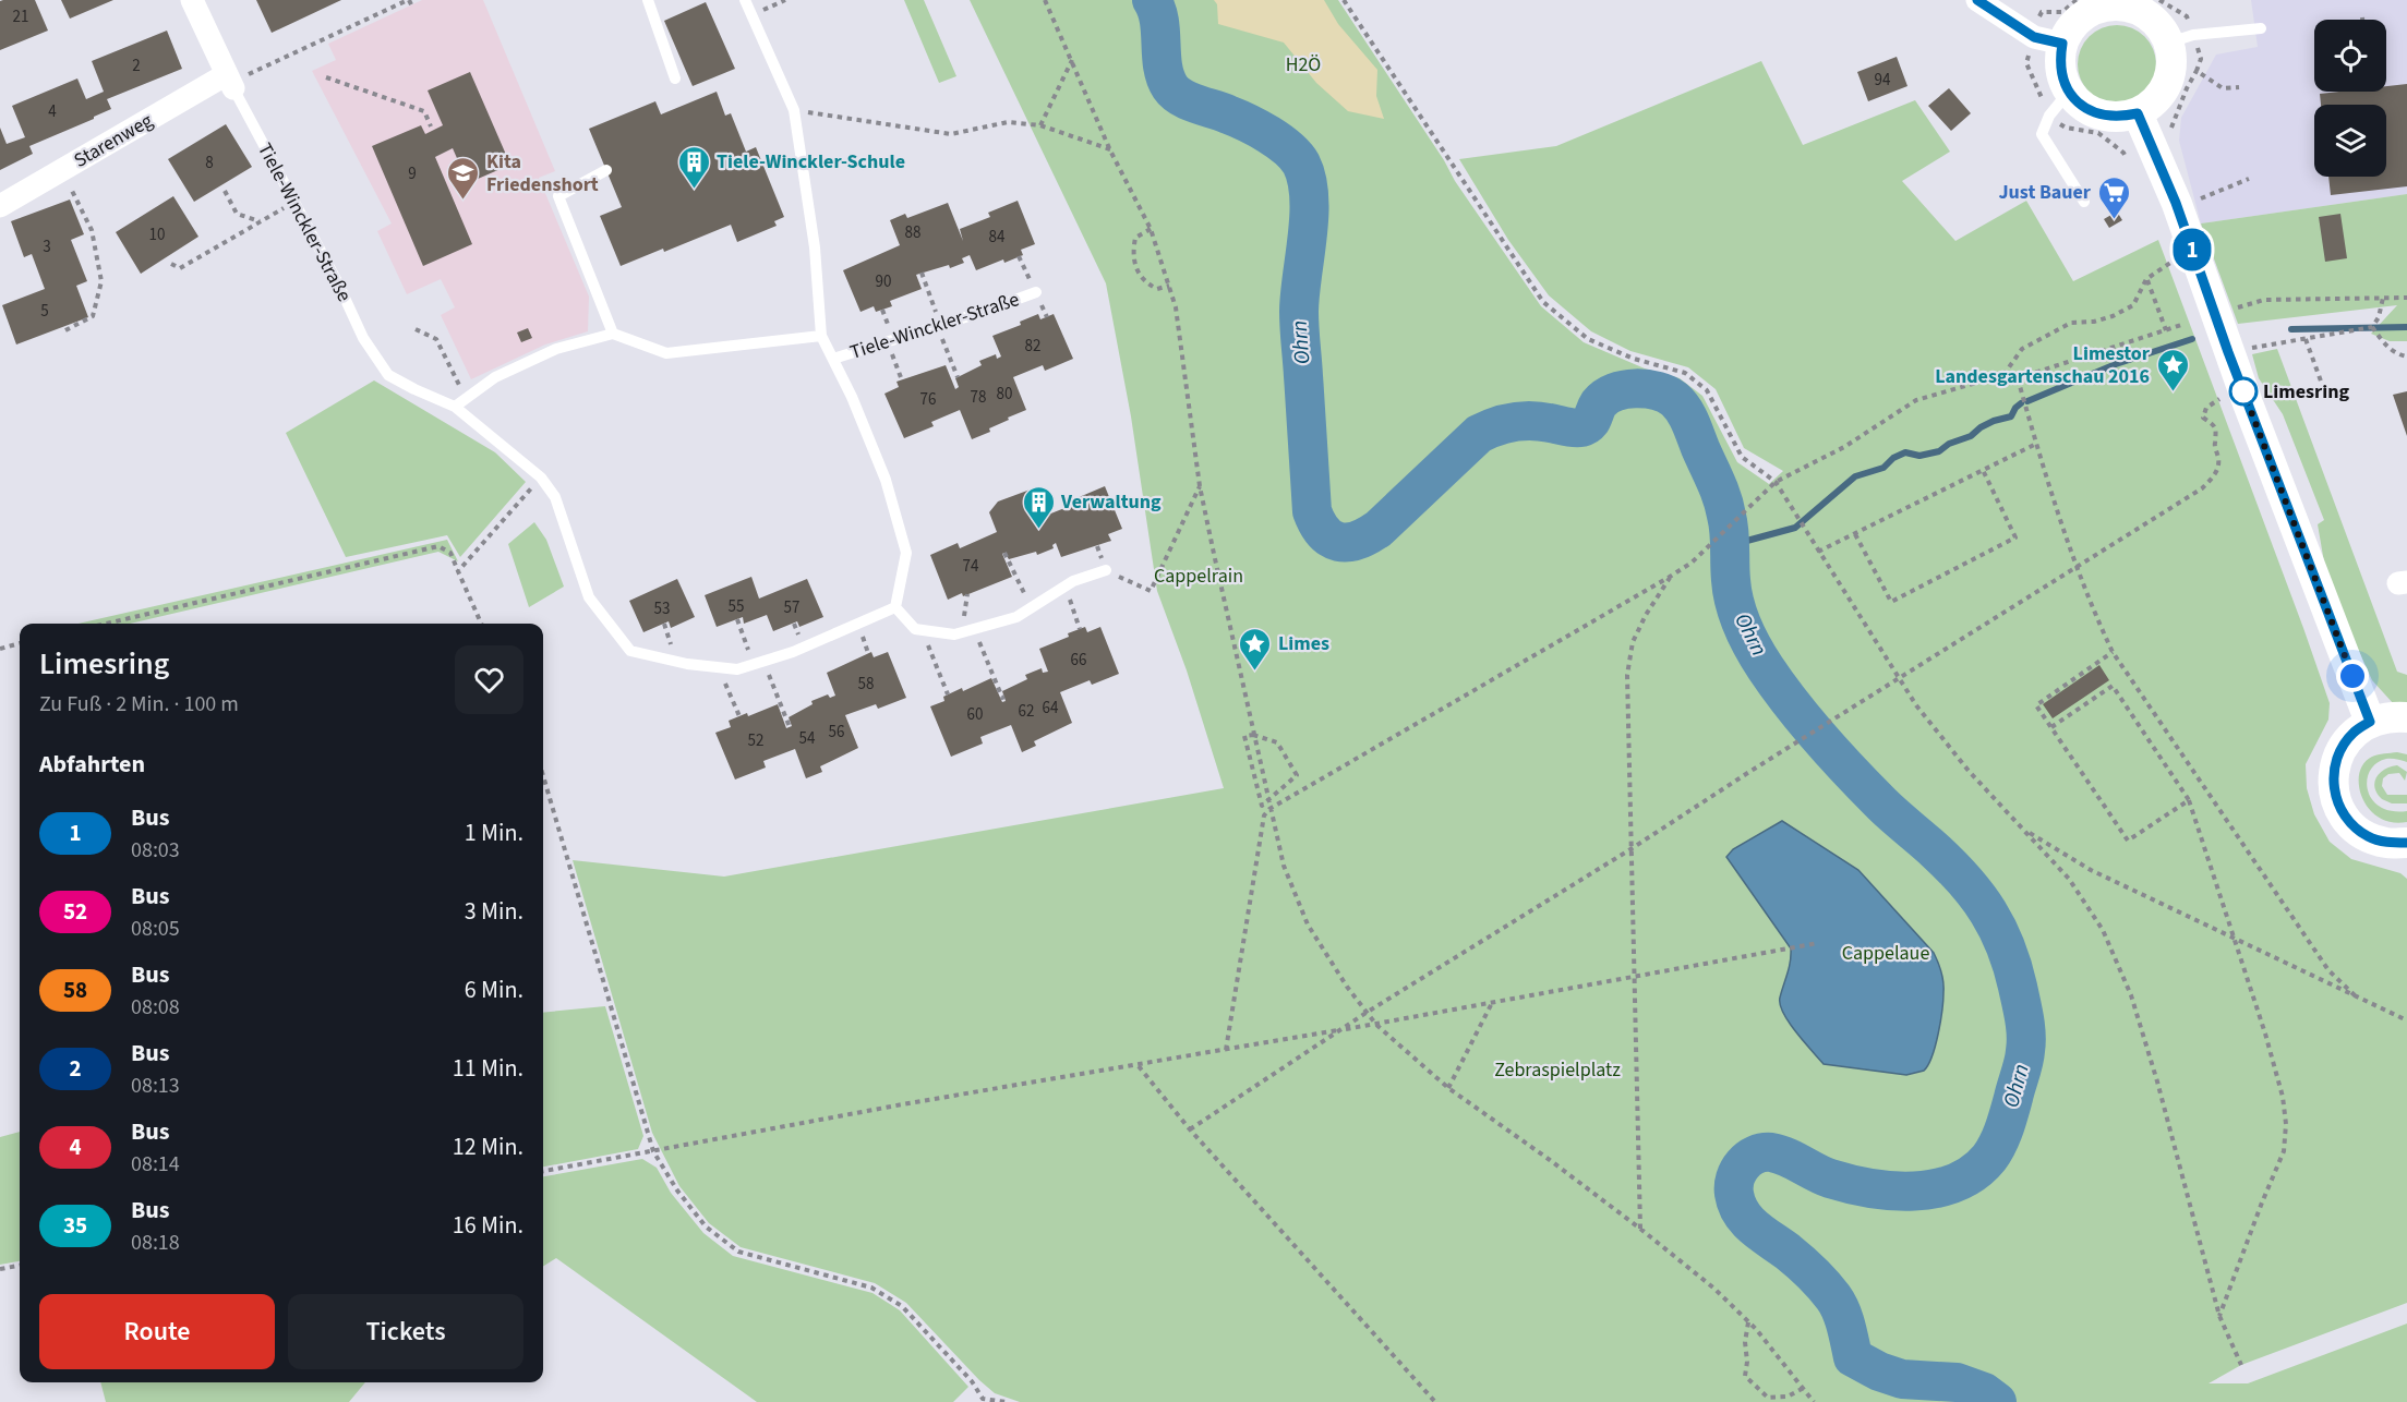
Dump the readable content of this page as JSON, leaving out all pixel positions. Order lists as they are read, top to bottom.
{
  "streets": {
    "street": ["Starenweg", "Tiele-Winckler-Straße"]
  },
  "crossings": [
    ["Starenweg", "Tiele-Winckler-Straße"]
  ],
  "water": ["Ohrn"],
  "parks": [
    "H2Ö",
    "Cappelrain",
    "Cappelaue",
    "Zebraspielplatz"
  ],
  "places": {
    "building": ["Tiele-Winckler-Schule", "Verwaltung"],
    "school or university": ["Kita Friedenshort"],
    "supermarket": ["Just Bauer"],
    "other": ["Limesring"],
    "place": ["Limestor Landesgartenschau 2016", "Limes"]
  },
  "lines": ["bus line 1"],
  "house_numbers": [
    "21",
    "2",
    "94",
    "4",
    "8",
    "9",
    "88",
    "10",
    "84",
    "3",
    "90",
    "5",
    "82",
    "80",
    "78",
    "76",
    "74",
    "55",
    "57",
    "53",
    "66",
    "58",
    "64",
    "62",
    "60",
    "56",
    "54",
    "52"
  ],
  "page": {
    "on_map": "1",
    "heading": [
      ["Limesring", "Zu Fuß · 2 Min. · 100 m"],
      "Abfahrten"
    ],
    "list": [
      {
        "mark": "1",
        "name": "Bus",
        "note": "08:03",
        "value": "1 Min."
      },
      {
        "mark": "52",
        "name": "Bus",
        "note": "08:05",
        "value": "3 Min."
      },
      {
        "mark": "58",
        "name": "Bus",
        "note": "08:08",
        "value": "6 Min."
      },
      {
        "mark": "2",
        "name": "Bus",
        "note": "08:13",
        "value": "11 Min."
      },
      {
        "mark": "4",
        "name": "Bus",
        "note": "08:14",
        "value": "12 Min."
      },
      {
        "mark": "35",
        "name": "Bus",
        "note": "08:18",
        "value": "16 Min."
      }
    ],
    "buttons": ["Route", "Tickets"]
  }
}
